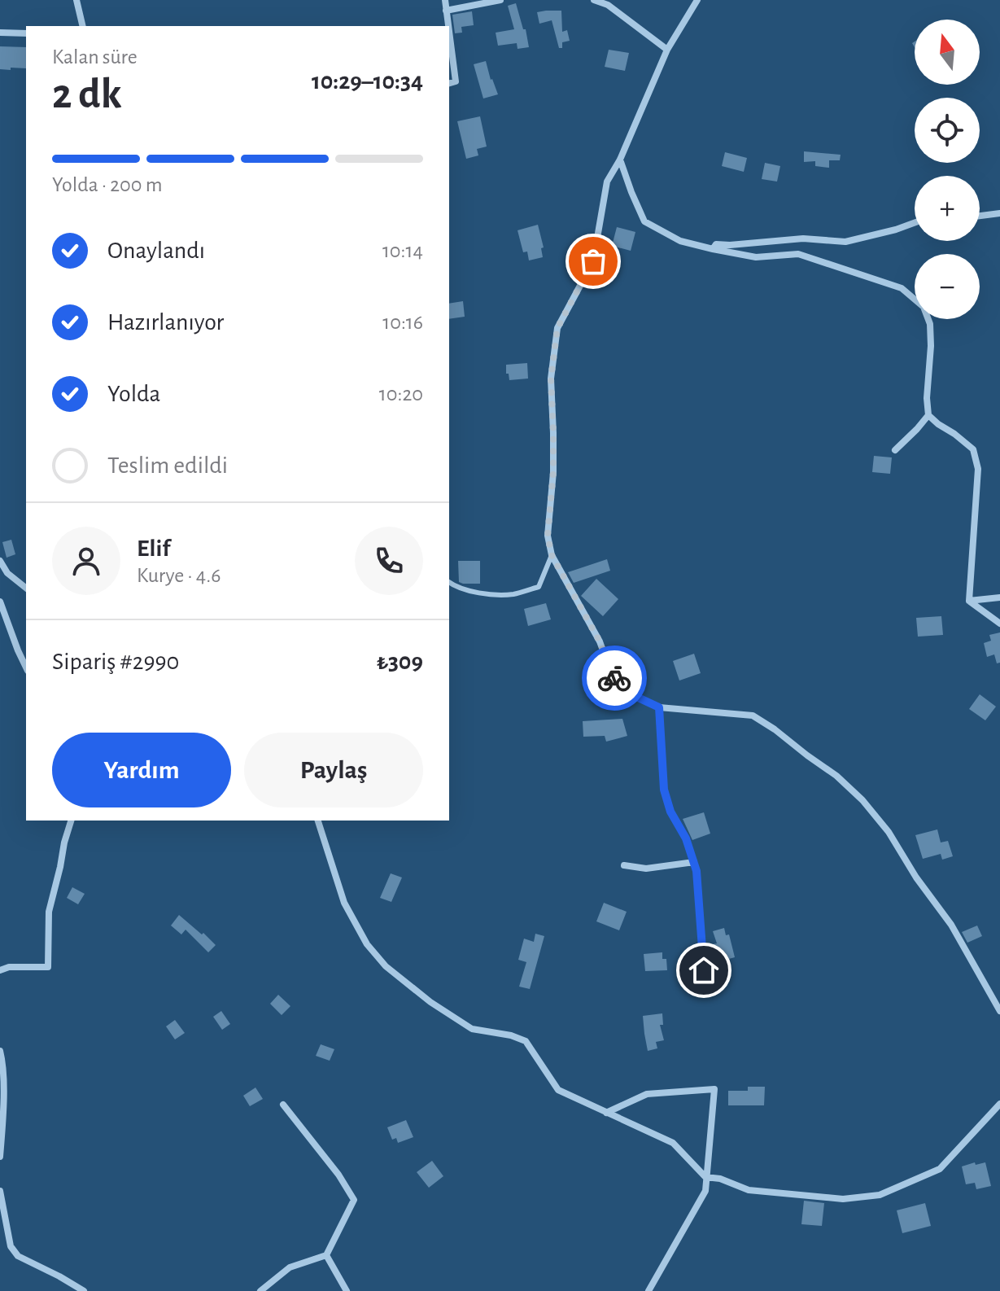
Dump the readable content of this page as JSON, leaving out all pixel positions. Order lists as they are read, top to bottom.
{
  "north": "top",
  "page": {
    "map_buttons": ["+", "−"],
    "heading": ["2 dk", "Kalan süre", "10:29–10:34"],
    "panel": [
      "Elif",
      "Kurye · 4.6",
      "Sipariş #2990",
      "₺309"
    ],
    "bar": "Yolda · 200 m",
    "list": [
      ["Onaylandı", "10:14"],
      ["Hazırlanıyor", "10:16"],
      ["Yolda", "10:20"],
      "Teslim edildi"
    ],
    "buttons": ["Yardım", "Paylaş"]
  }
}
